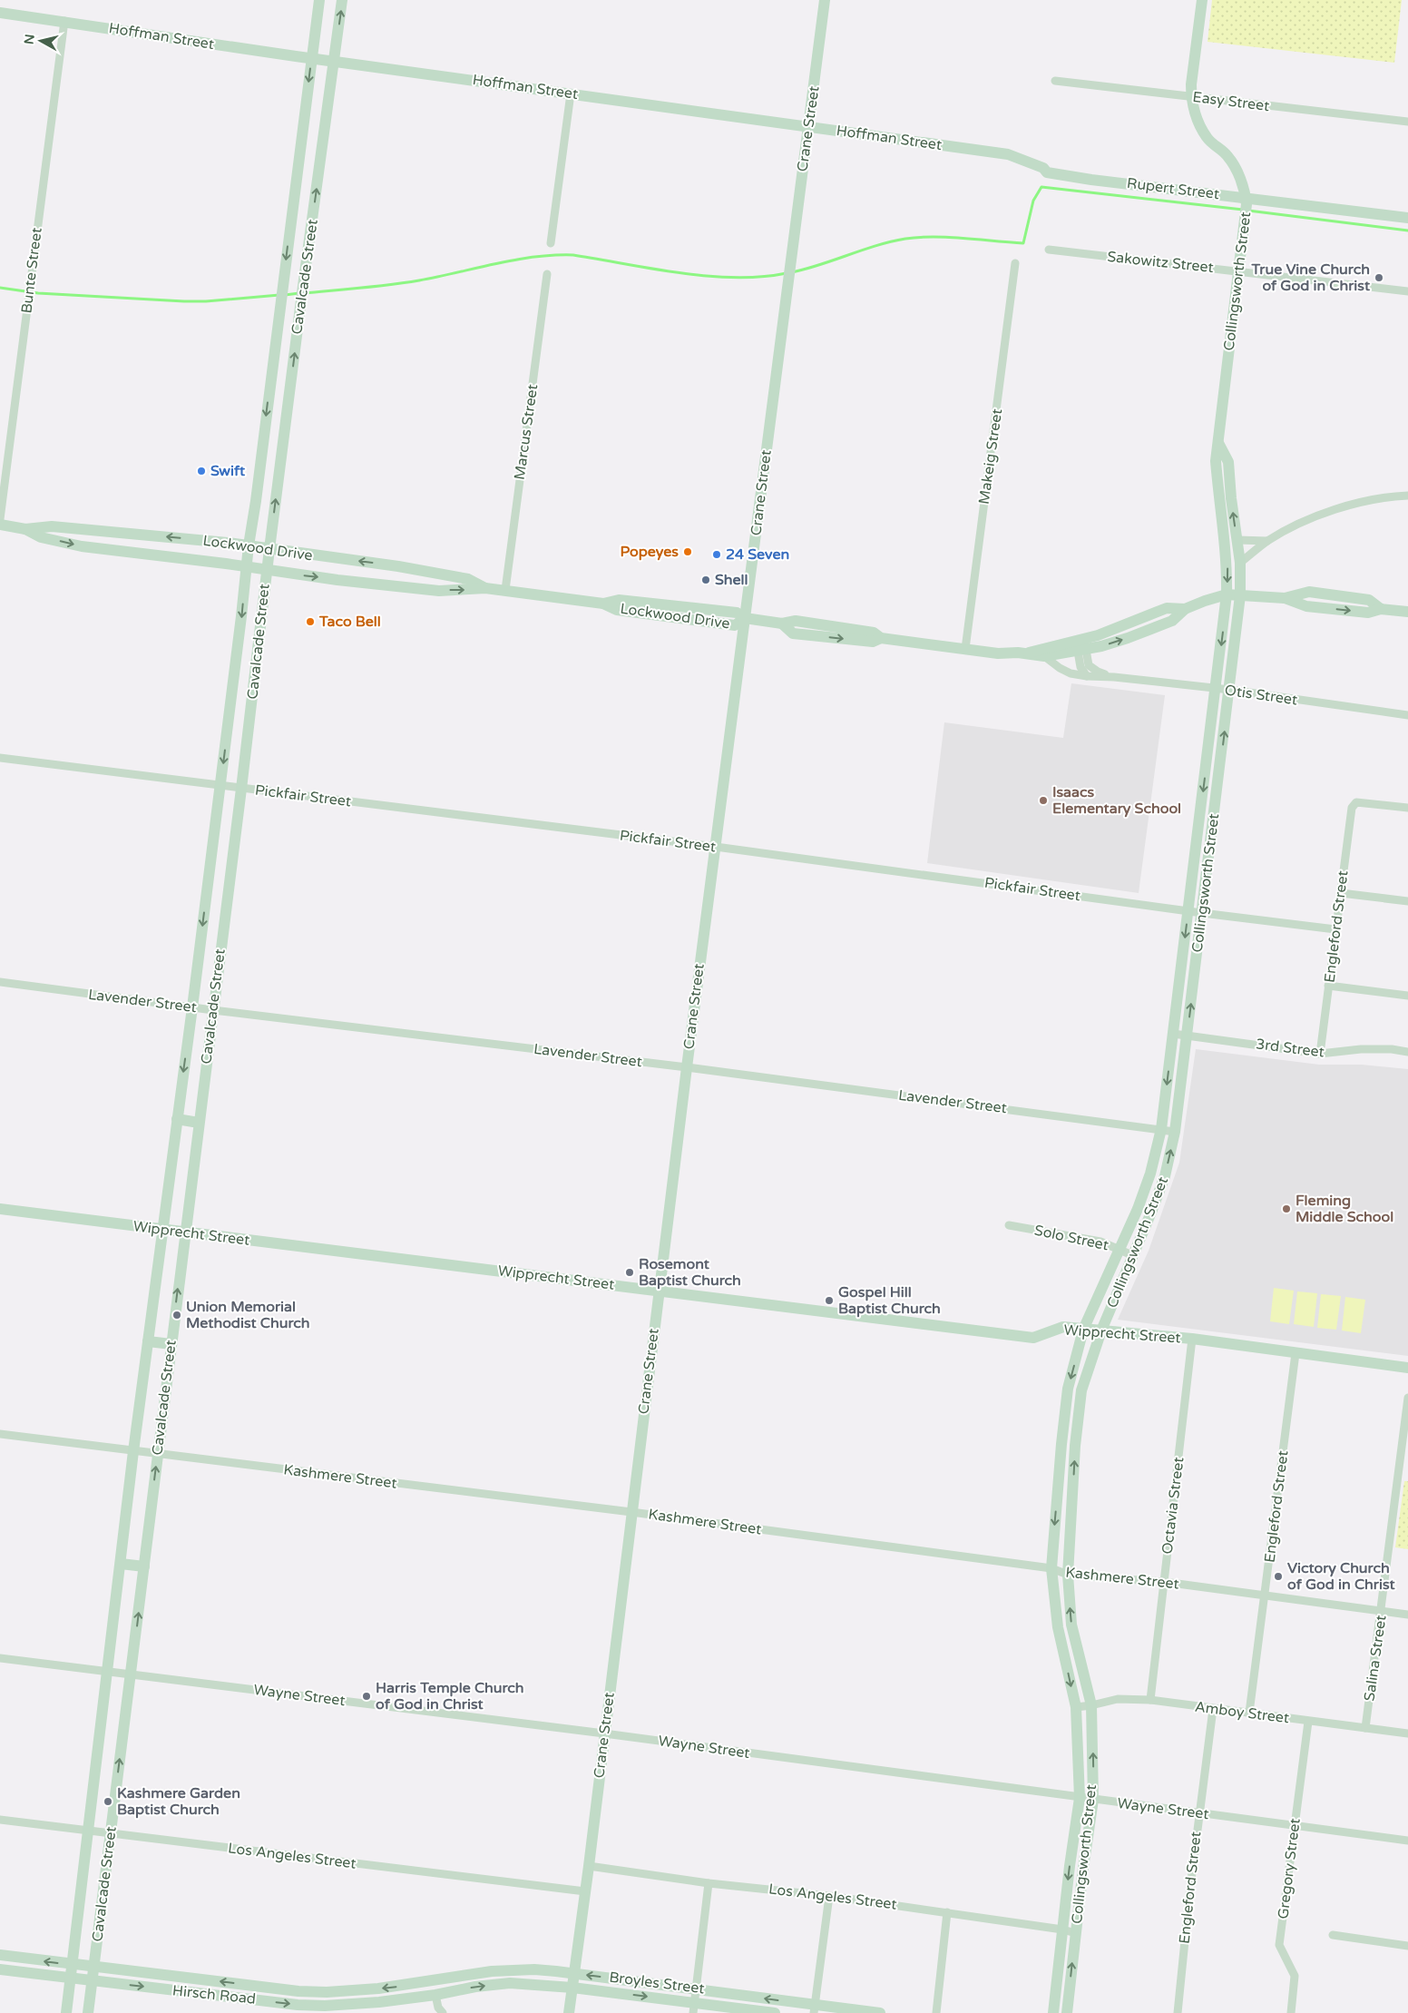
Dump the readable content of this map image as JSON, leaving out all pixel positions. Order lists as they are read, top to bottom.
{
  "streets": {
    "main road": [
      "Hoffman Street",
      "Crane Street",
      "Rupert Street",
      "Cavalcade Street",
      "Collingsworth Street",
      "Lockwood Drive",
      "Wipprecht Street",
      "Broyles Street",
      "Hirsch Road"
    ],
    "street": [
      "Easy Street",
      "Sakowitz Street",
      "Bunte Street",
      "Marcus Street",
      "Makeig Street",
      "Otis Street",
      "Pickfair Street",
      "Engleford Street",
      "Lavender Street",
      "3rd Street",
      "Solo Street",
      "Kashmere Street",
      "Octavia Street",
      "Salina Street",
      "Wayne Street",
      "Amboy Street",
      "Los Angeles Street",
      "Gregory Street"
    ]
  },
  "crossings": [
    ["Hoffman Street", "Crane Street"],
    ["Hoffman Street", "Rupert Street"],
    ["Hoffman Street", "Bunte Street"],
    ["Hoffman Street", "Cavalcade Street"],
    ["Easy Street", "Collingsworth Street"],
    ["Crane Street", "Lockwood Drive"],
    ["Crane Street", "Pickfair Street"],
    ["Crane Street", "Lavender Street"],
    ["Crane Street", "Wipprecht Street"],
    ["Crane Street", "Kashmere Street"],
    ["Crane Street", "Wayne Street"],
    ["Crane Street", "Los Angeles Street"],
    ["Crane Street", "Broyles Street"],
    ["Rupert Street", "Collingsworth Street"],
    ["Sakowitz Street", "Collingsworth Street"],
    ["Cavalcade Street", "Lockwood Drive"],
    ["Cavalcade Street", "Pickfair Street"],
    ["Cavalcade Street", "Lavender Street"],
    ["Cavalcade Street", "Wipprecht Street"],
    ["Cavalcade Street", "Kashmere Street"],
    ["Cavalcade Street", "Wayne Street"],
    ["Cavalcade Street", "Los Angeles Street"],
    ["Cavalcade Street", "Hirsch Road"],
    ["Collingsworth Street", "Lockwood Drive"],
    ["Collingsworth Street", "Otis Street"],
    ["Collingsworth Street", "Pickfair Street"],
    ["Collingsworth Street", "Lavender Street"],
    ["Collingsworth Street", "3rd Street"],
    ["Collingsworth Street", "Wipprecht Street"],
    ["Collingsworth Street", "Solo Street"],
    ["Collingsworth Street", "Kashmere Street"],
    ["Collingsworth Street", "Wayne Street"],
    ["Collingsworth Street", "Amboy Street"],
    ["Collingsworth Street", "Los Angeles Street"],
    ["Marcus Street", "Lockwood Drive"],
    ["Makeig Street", "Lockwood Drive"],
    ["Lockwood Drive", "Otis Street"],
    ["Pickfair Street", "Engleford Street"],
    ["Engleford Street", "3rd Street"],
    ["Engleford Street", "Wipprecht Street"],
    ["Engleford Street", "Kashmere Street"],
    ["Engleford Street", "Wayne Street"],
    ["Engleford Street", "Amboy Street"],
    ["Wipprecht Street", "Octavia Street"],
    ["Kashmere Street", "Octavia Street"],
    ["Kashmere Street", "Salina Street"],
    ["Octavia Street", "Amboy Street"],
    ["Salina Street", "Amboy Street"],
    ["Wayne Street", "Gregory Street"],
    ["Amboy Street", "Gregory Street"],
    ["Broyles Street", "Hirsch Road"]
  ],
  "places": [
    "True Vine Church of God in Christ",
    "Swift",
    "Popeyes",
    "24 Seven",
    "Shell",
    "Taco Bell",
    "Isaacs Elementary School",
    "Fleming Middle School",
    "Rosemont Baptist Church",
    "Gospel Hill Baptist Church",
    "Union Memorial Methodist Church",
    "Victory Church of God in Christ",
    "Harris Temple Church of God in Christ",
    "Kashmere Garden Baptist Church"
  ],
  "north": "left"
}
